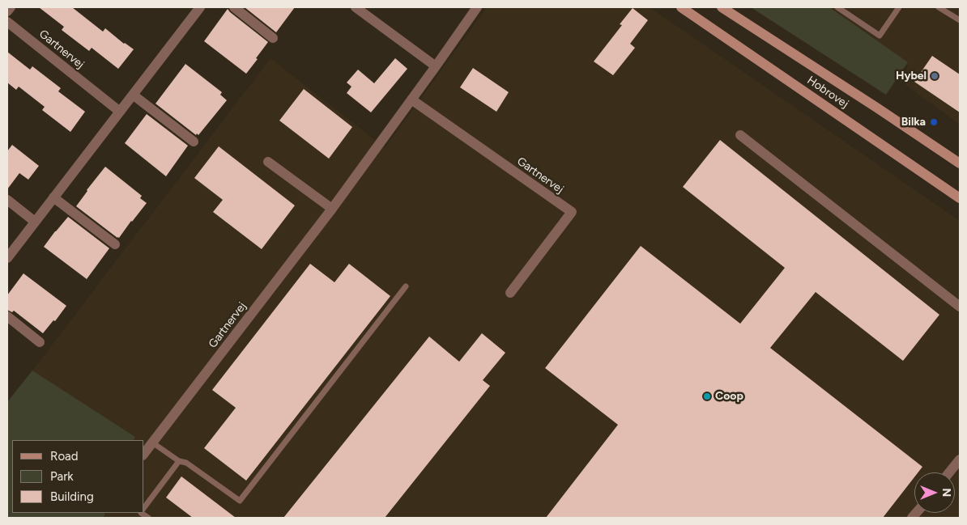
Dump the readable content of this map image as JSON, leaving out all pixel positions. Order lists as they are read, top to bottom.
{
  "streets": {
    "main road": ["Hobrovej"],
    "street": ["Gartnervej"]
  },
  "places": ["Hybel", "Bilka", "Coop"],
  "legend": ["Road", "Park", "Building"],
  "north": "right"
}
